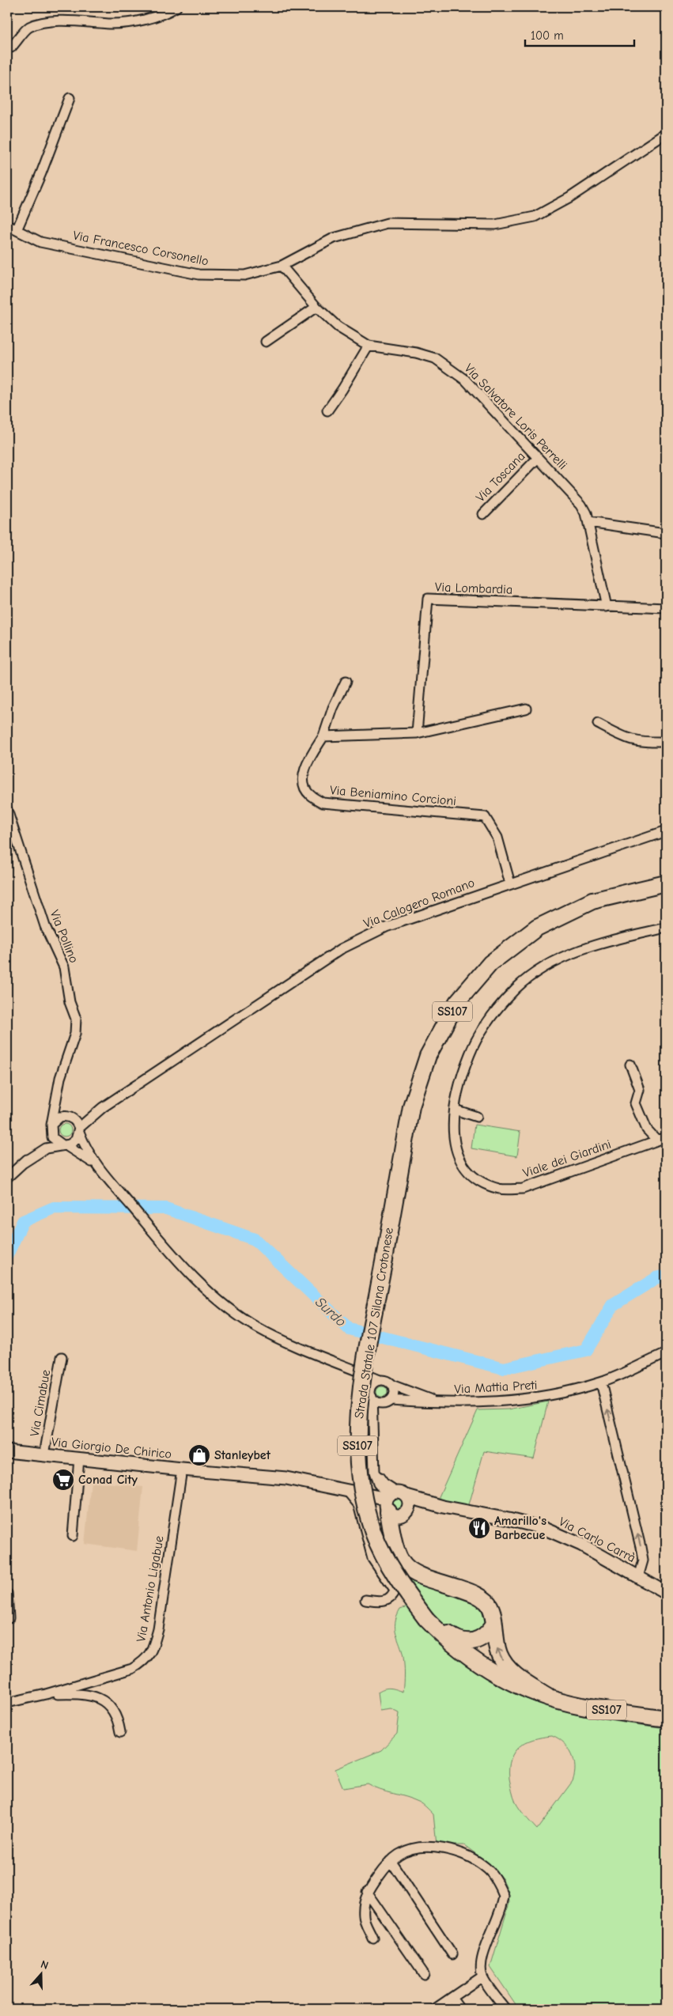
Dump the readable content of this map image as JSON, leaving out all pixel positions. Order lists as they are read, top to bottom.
{
  "streets": {
    "highway": ["SS107", "Strada Statale 107 Silana Crotonese"],
    "main road": ["Via Giorgio De Chirico", "Via Carlo Carrà"],
    "street": [
      "Via Francesco Corsonello",
      "Via Salvatore Loris Perrelli",
      "Via Toscana",
      "Via Lombardia",
      "Via Beniamino Corcioni",
      "Via Calogero Romano",
      "Via Pollino",
      "Viale dei Giardini",
      "Via Mattia Preti",
      "Via Cimabue",
      "Via Antonio Ligabue"
    ]
  },
  "crossings": [
    ["Via Francesco Corsonello", "Via Salvatore Loris Perrelli"],
    ["Via Salvatore Loris Perrelli", "Via Toscana"],
    ["Via Salvatore Loris Perrelli", "Via Lombardia"],
    ["Via Beniamino Corcioni", "Via Calogero Romano"],
    ["Via Cimabue", "Via Giorgio De Chirico"],
    ["Via Giorgio De Chirico", "Via Carlo Carrà"],
    ["Via Giorgio De Chirico", "Via Antonio Ligabue"]
  ],
  "water": ["Surdo"],
  "places": {
    "shop": ["Stanleybet"],
    "supermarket": ["Conad City"],
    "restaurant": ["Amarillo's Barbecue"]
  },
  "scale_bar": "100 m",
  "north": "top"
}
